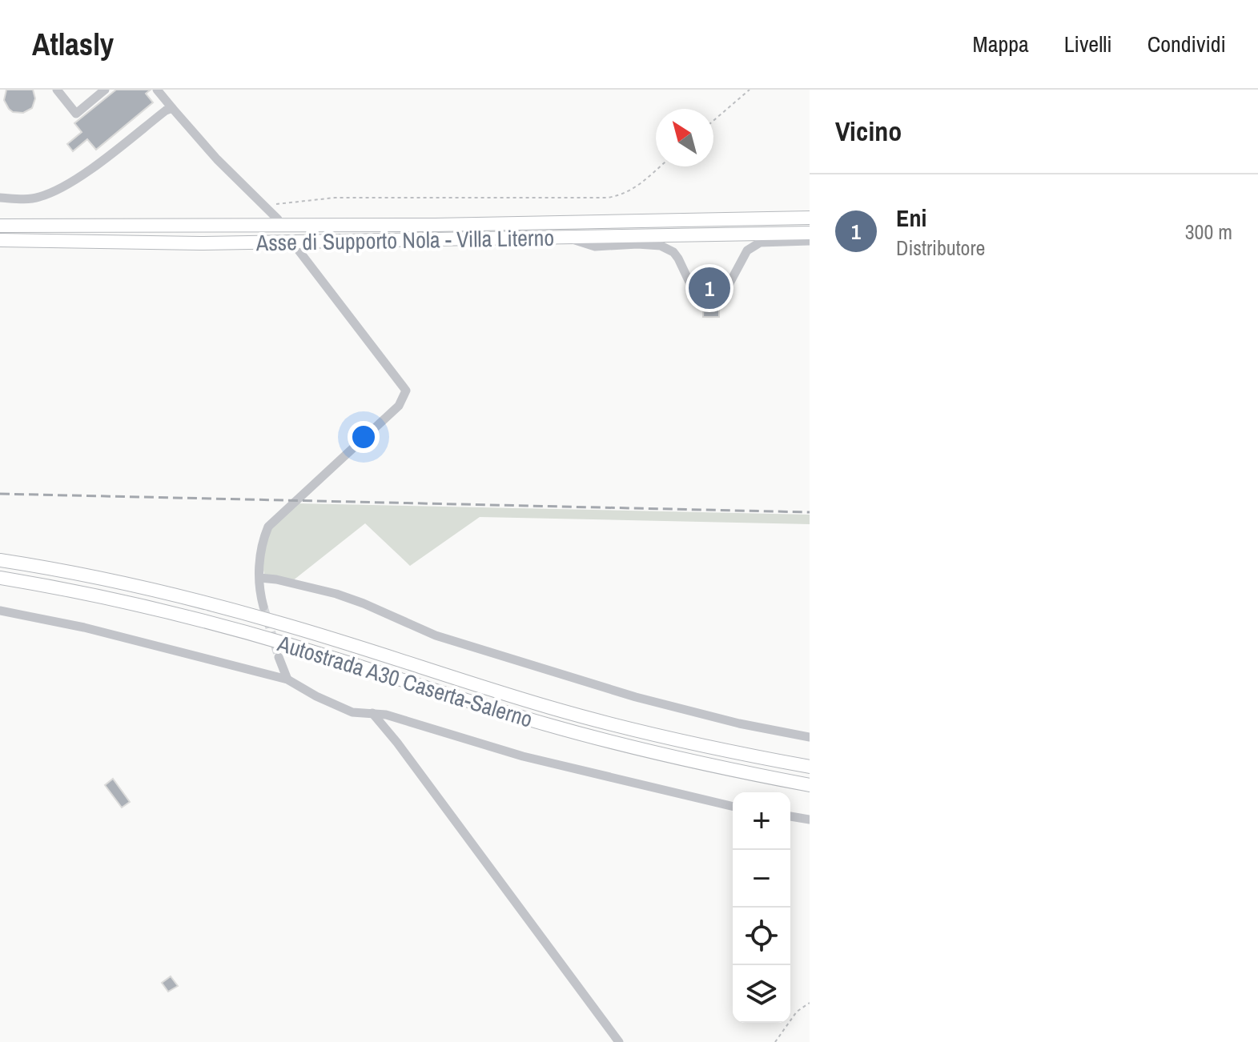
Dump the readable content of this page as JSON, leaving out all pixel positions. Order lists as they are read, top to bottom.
{
  "streets": {
    "highway": ["Asse di Supporto Nola - Villa Literno", "Autostrada A30 Caserta-Salerno"]
  },
  "north": "top left",
  "page": {
    "header": "Atlasly",
    "nav": ["Mappa", "Livelli", "Condividi"],
    "heading": "Vicino",
    "list": [
      {
        "mark": "1",
        "name": "Eni",
        "note": "Distributore",
        "value": "300 m"
      }
    ],
    "pins": "1",
    "map_buttons": ["+", "−"]
  }
}
